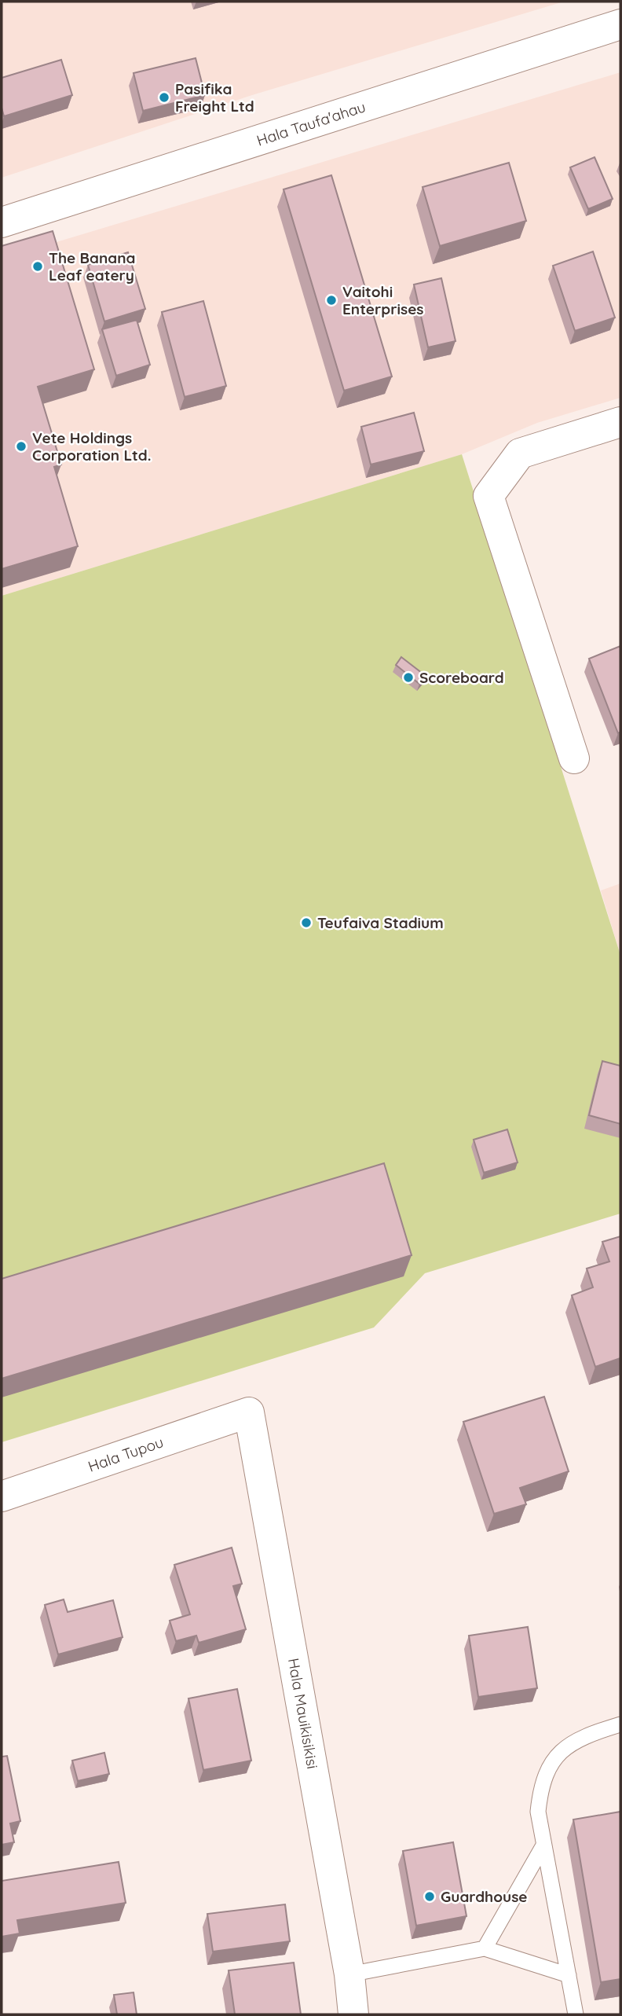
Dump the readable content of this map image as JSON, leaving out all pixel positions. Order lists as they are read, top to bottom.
{
  "streets": {
    "street": ["Hala Taufa'ahau", "Hala Tupou", "Hala Mauikisikisi"]
  },
  "crossings": [
    ["Hala Tupou", "Hala Mauikisikisi"]
  ],
  "places": [
    "Pasifika Freight Ltd",
    "The Banana Leaf eatery",
    "Vaitohi Enterprises",
    "Vete Holdings Corporation Ltd.",
    "Scoreboard",
    "Teufaiva Stadium",
    "Guardhouse"
  ]
}
